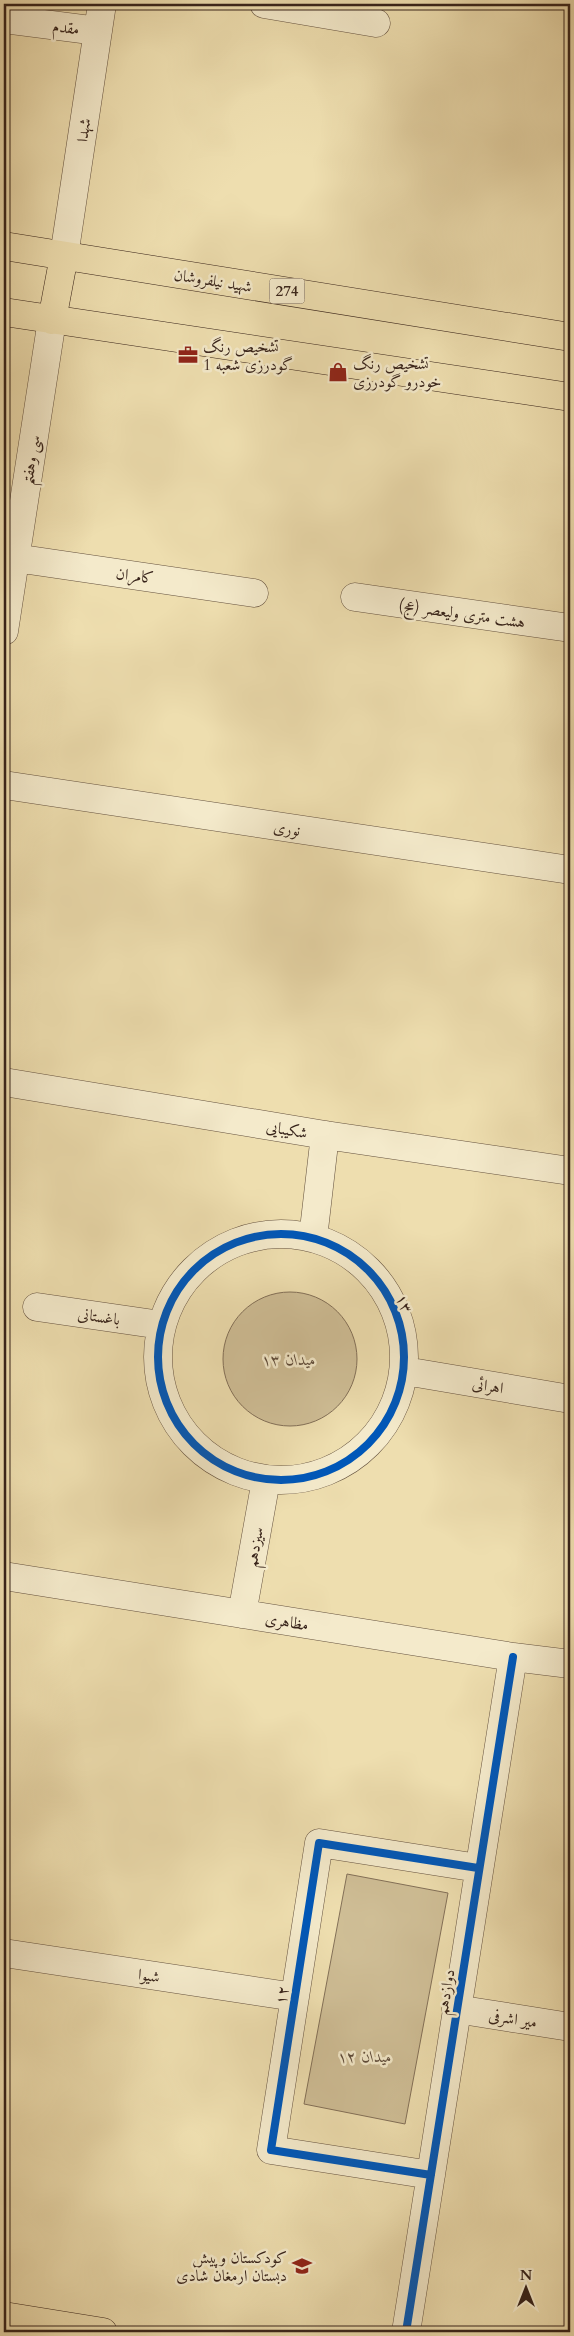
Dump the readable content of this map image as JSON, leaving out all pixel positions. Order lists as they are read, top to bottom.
{
  "streets": {
    "main road": ["شهید نیلفروشان", "274"],
    "street": [
      "مقدم",
      "شهدا",
      "سی وهفتم",
      "کامران",
      "هشت متری ولیعصر (عج)",
      "نوری",
      "شکیبایی",
      "۱۳",
      "باغستانی",
      "اهرائی",
      "سیزدهم",
      "مظاهری",
      "شیوا",
      "دوازدهم",
      "۱۲",
      "میر اشرفی"
    ]
  },
  "crossings": [
    ["مقدم", "شهدا"],
    ["شهدا", "شهید نیلفروشان"],
    ["سی وهفتم", "کامران"],
    ["۱۳", "باغستانی"],
    ["۱۳", "اهرائی"],
    ["۱۳", "سیزدهم"],
    ["سیزدهم", "مظاهری"],
    ["مظاهری", "دوازدهم"],
    ["شیوا", "۱۲"],
    ["دوازدهم", "۱۲"],
    ["دوازدهم", "میر اشرفی"]
  ],
  "parks": ["میدان ۱۳", "میدان ۱۲"],
  "places": {
    "office": ["تشخیص رنگ گودرزی شعبه 1"],
    "shop": ["تشخیص رنگ خودرو گودرزی"],
    "school or university": ["کودکستان وپیش دبستان ارمغان شادی"]
  },
  "north": "top"
}
